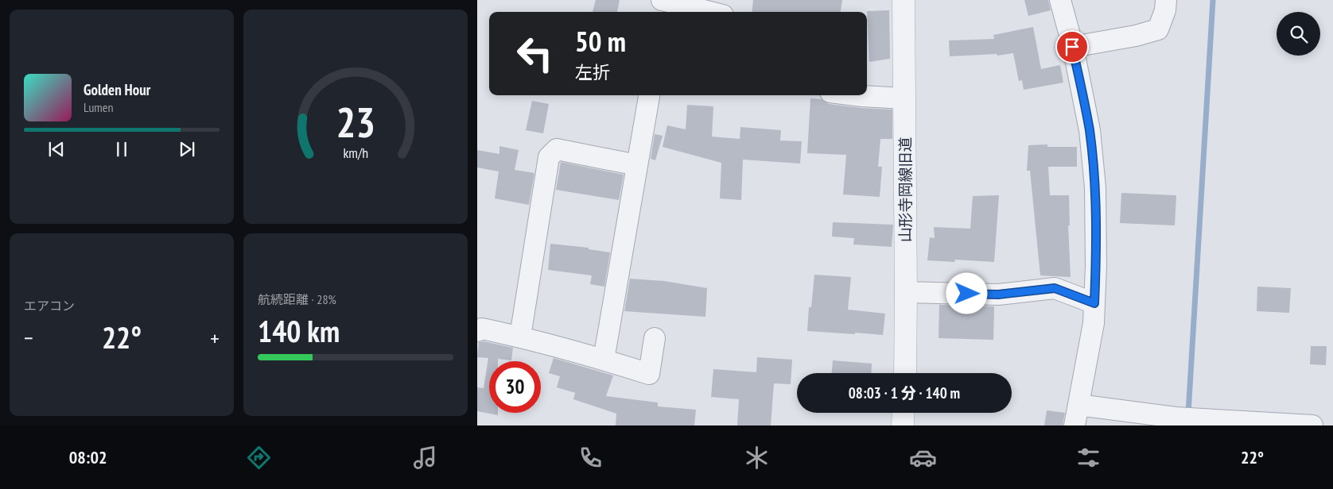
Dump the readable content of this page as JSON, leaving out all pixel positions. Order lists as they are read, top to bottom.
{
  "streets": {
    "street": ["山形寺岡線旧道"]
  },
  "page": {
    "turn": ["50 m", "左折"],
    "song": ["Golden Hour", "Lumen"],
    "tile": [
      "エアコン",
      ["航続距離 · 28%", "140 km"]
    ],
    "heat": ["−", "22°", "+"],
    "limit": "30",
    "trip": "08:03 · 1 分 · 140 m",
    "tabs": ["08:02", "22°"],
    "gauge": ["23", "km/h"]
  }
}
